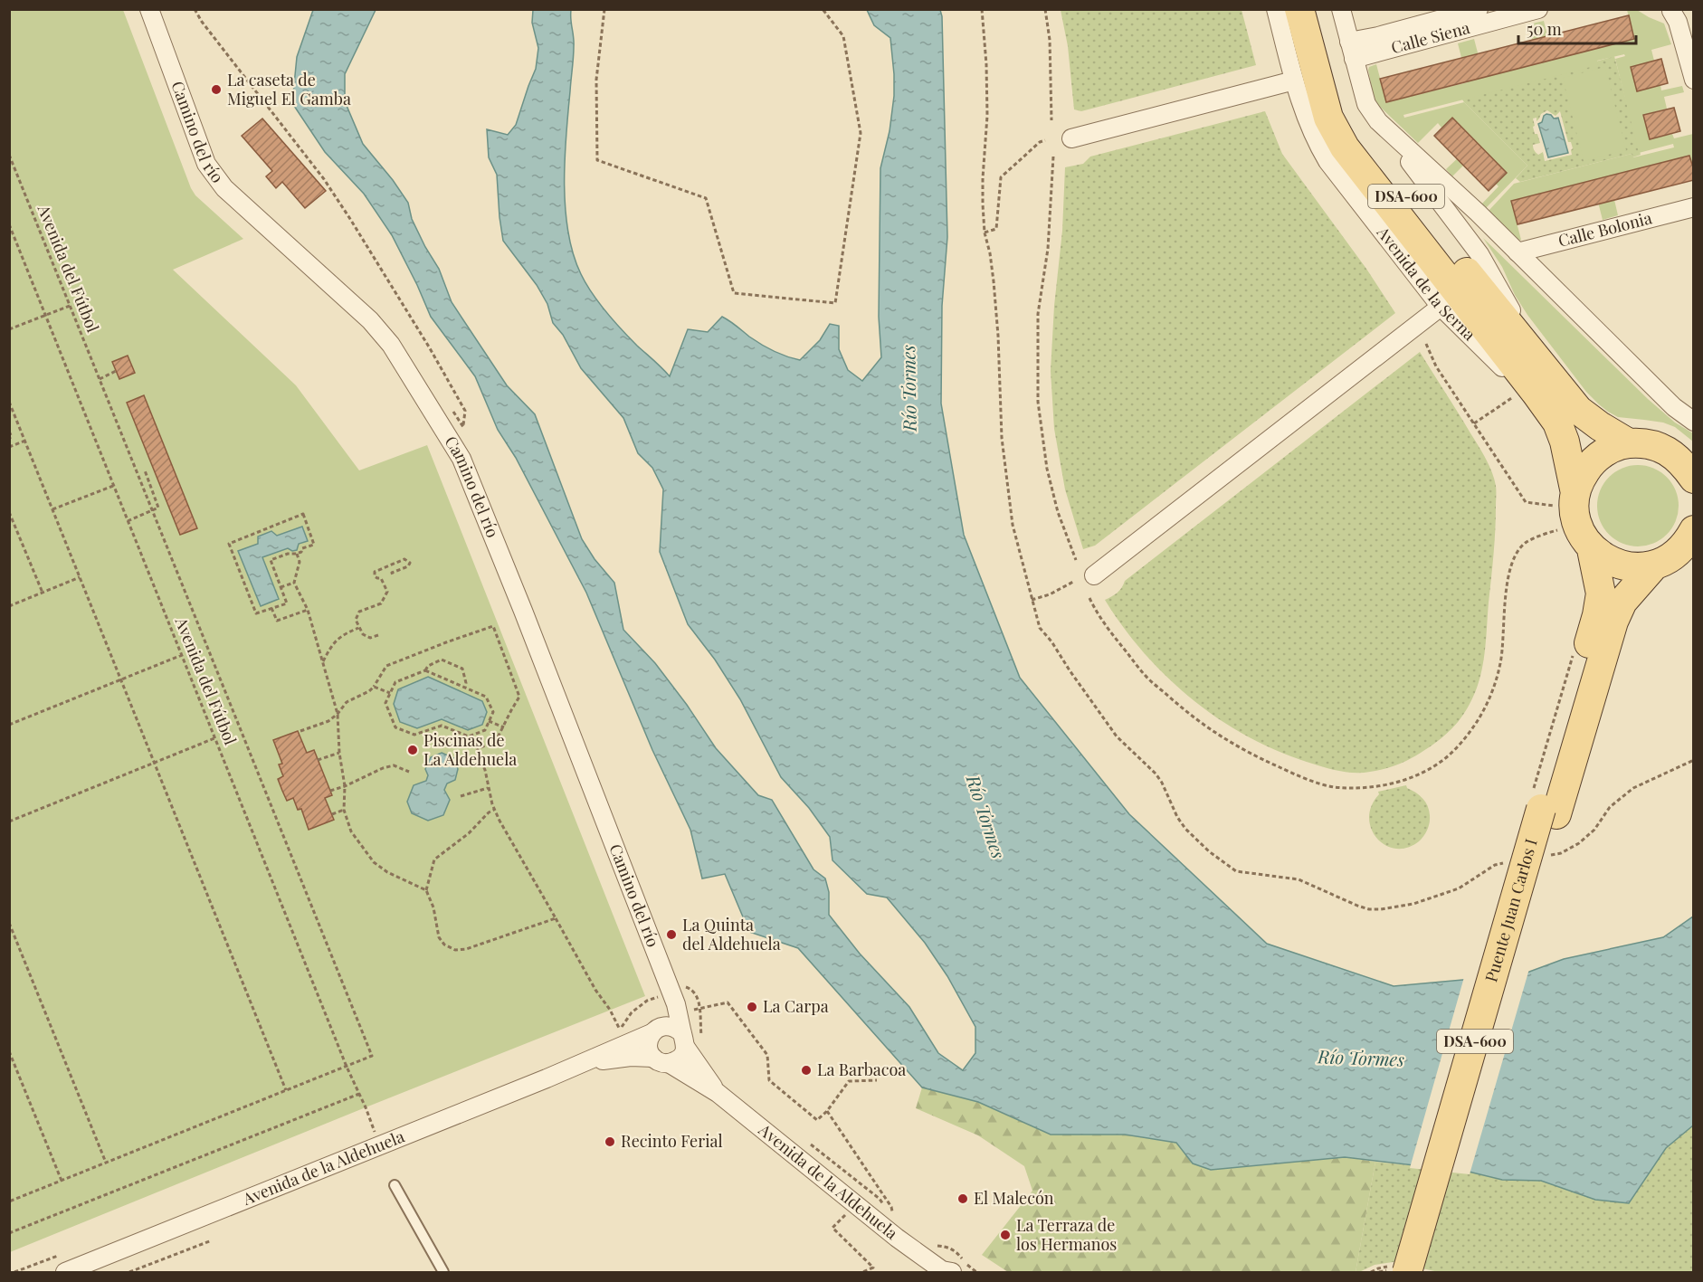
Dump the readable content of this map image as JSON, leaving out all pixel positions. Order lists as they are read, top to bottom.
{
  "streets": {
    "main road": ["DSA-600", "Avenida de la Serna", "Puente Juan Carlos I"],
    "street": [
      "Calle Siena",
      "Camino del río",
      "Calle Bolonia",
      "Avenida de la Aldehuela"
    ],
    "path": ["Avenida del Fútbol"]
  },
  "crossings": [
    ["Camino del río", "Avenida de la Aldehuela"],
    ["DSA-600", "Avenida de la Serna"],
    ["DSA-600", "Puente Juan Carlos I"],
    ["Avenida del Fútbol", "Avenida de la Aldehuela"]
  ],
  "water": ["Río Tormes"],
  "places": [
    "La caseta de Miguel El Gamba",
    "Piscinas de La Aldehuela",
    "La Quinta del Aldehuela",
    "La Carpa",
    "La Barbacoa",
    "Recinto Ferial",
    "El Malecón",
    "La Terraza de los Hermanos"
  ],
  "scale_bar": "50 m"
}
